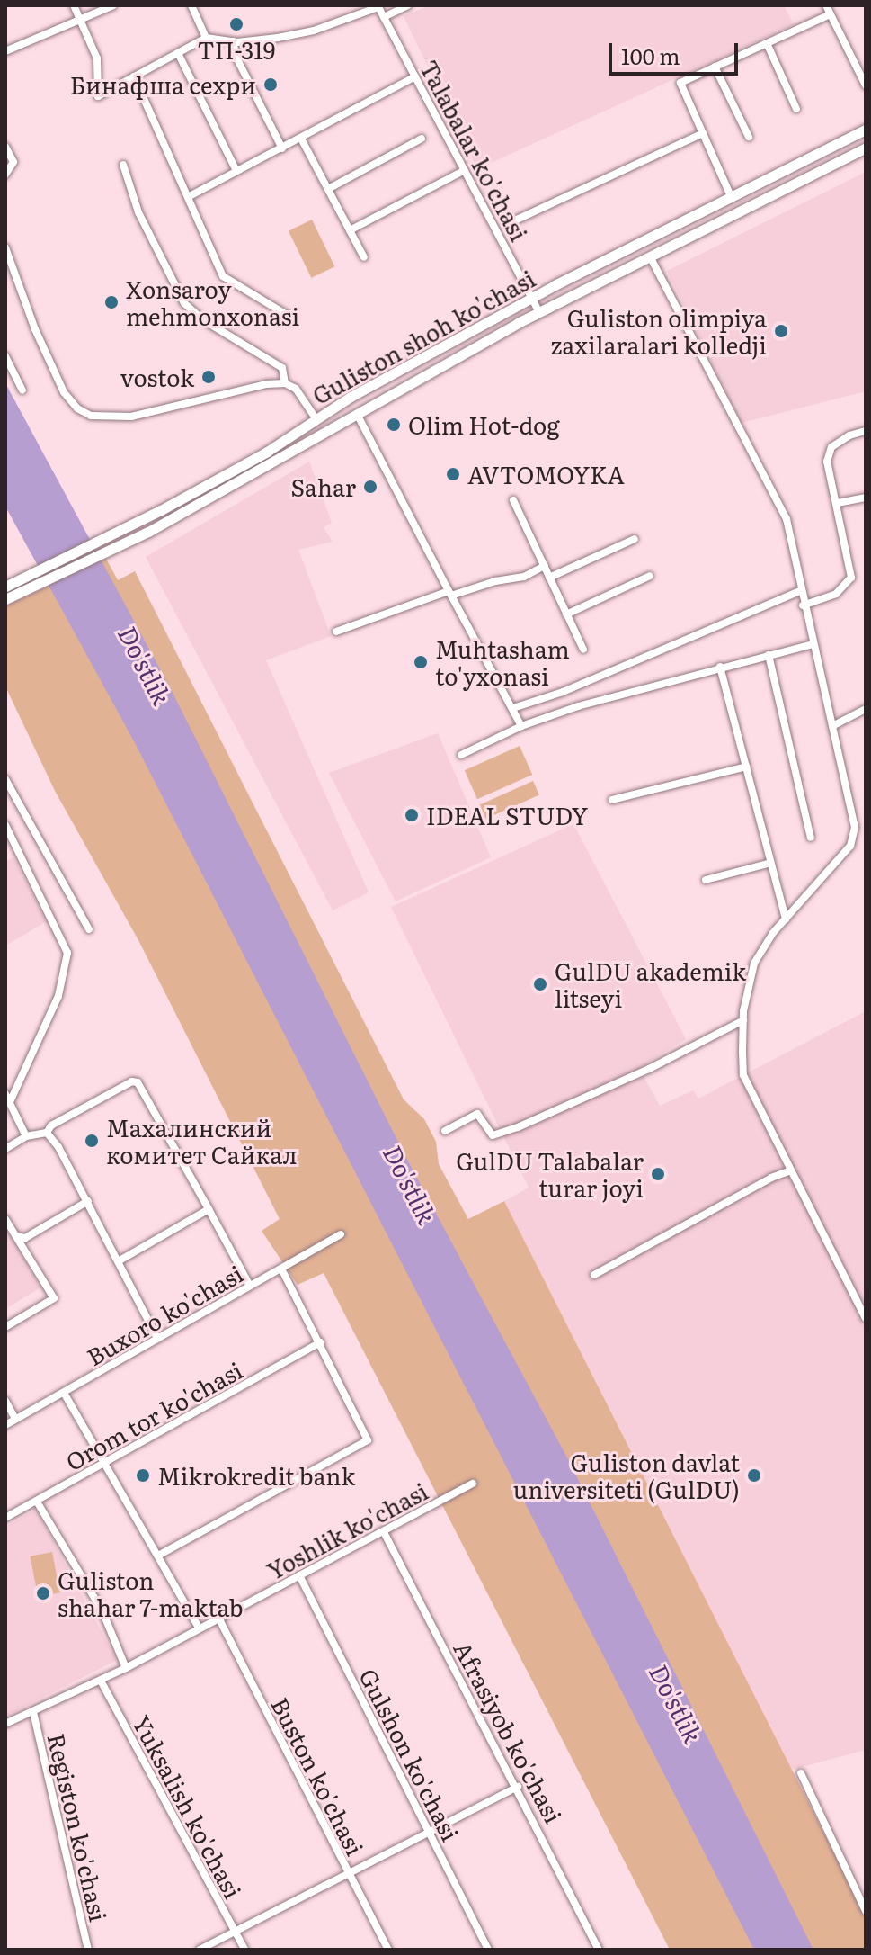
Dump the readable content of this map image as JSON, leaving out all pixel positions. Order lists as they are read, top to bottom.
{
  "streets": {
    "main road": ["Guliston shoh ko'chasi"],
    "street": [
      "Talabalar ko'chasi",
      "Buxoro ko'chasi",
      "Orom tor ko'chasi",
      "Yoshlik ko'chasi",
      "Afrasiyob ko'chasi",
      "Gulshon ko'chasi",
      "Buston ko'chasi",
      "Yuksalish ko'chasi",
      "Registon ko'chasi"
    ]
  },
  "crossings": [
    ["Talabalar ko'chasi", "Guliston shoh ko'chasi"],
    ["Yoshlik ko'chasi", "Afrasiyob ko'chasi"],
    ["Yoshlik ko'chasi", "Gulshon ko'chasi"],
    ["Yoshlik ko'chasi", "Buston ko'chasi"],
    ["Yoshlik ko'chasi", "Yuksalish ko'chasi"],
    ["Yoshlik ko'chasi", "Registon ko'chasi"]
  ],
  "water": ["Do'stlik"],
  "places": [
    "ТП-319",
    "Бинафша сехри",
    "Xonsaroy mehmonxonasi",
    "Guliston olimpiya zaxilaralari kolledji",
    "vostok",
    "Olim Hot-dog",
    "AVTOMOYKA",
    "Sahar",
    "Muhtasham to'yxonasi",
    "IDEAL STUDY",
    "GulDU akademik litseyi",
    "Махалинский комитет Сайкал",
    "GulDU Talabalar turar joyi",
    "Mikrokredit bank",
    "Guliston davlat universiteti (GulDU)",
    "Guliston shahar 7-maktab"
  ],
  "scale_bar": "100 m"
}
